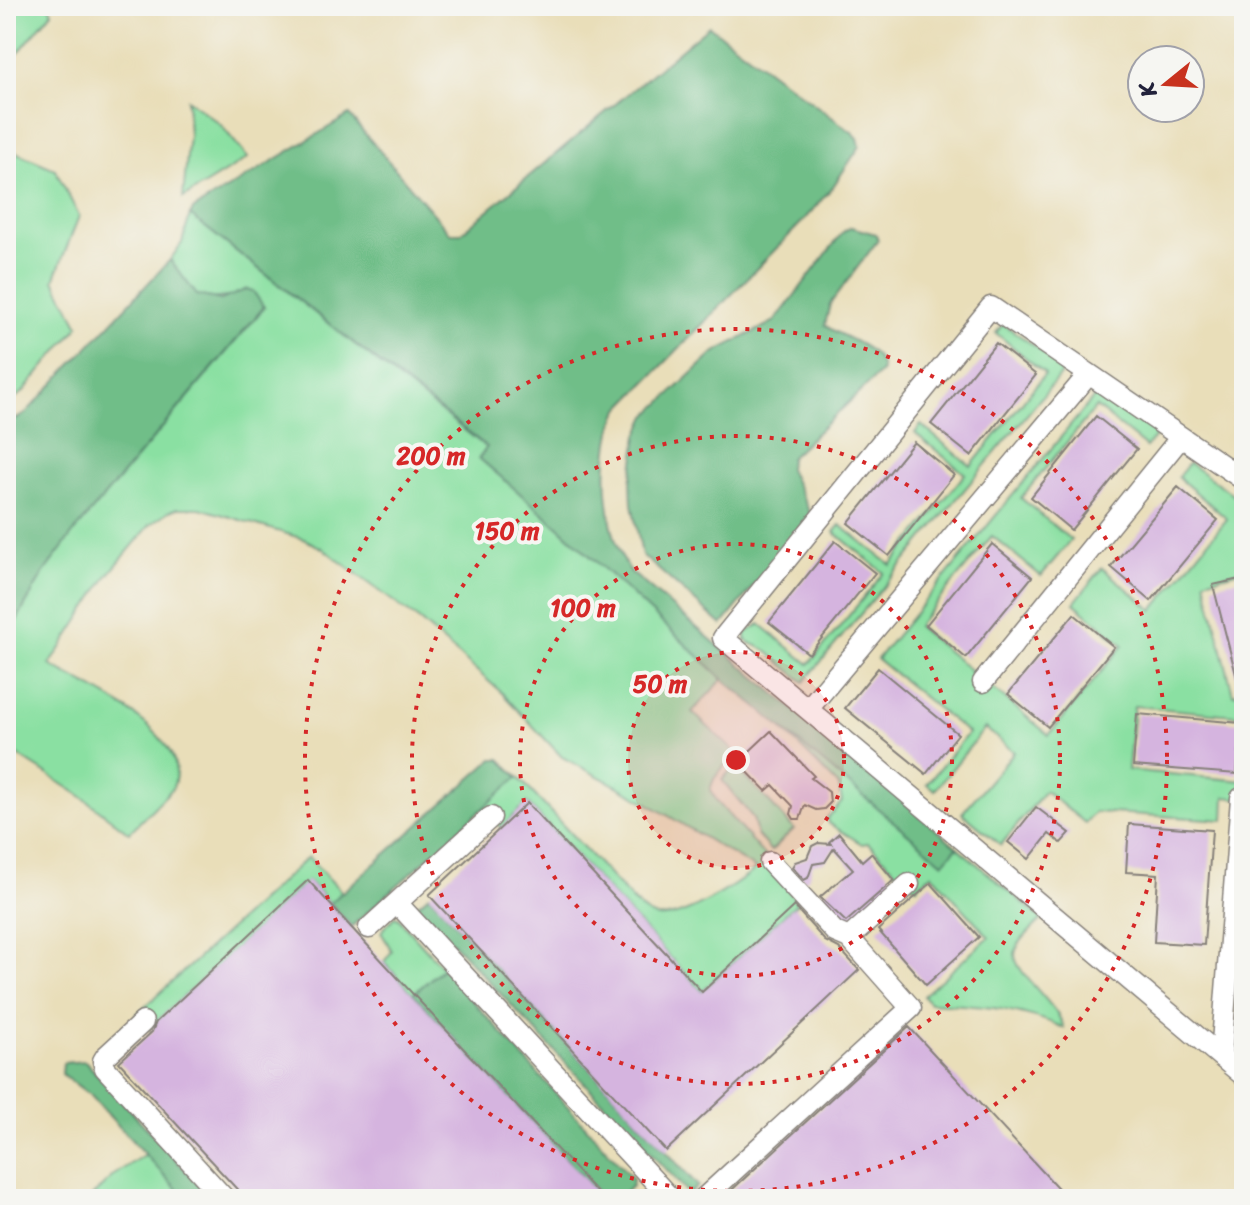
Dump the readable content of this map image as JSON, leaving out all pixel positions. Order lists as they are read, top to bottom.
{
  "north": "left",
  "rings": [
    "200 m",
    "150 m",
    "100 m",
    "50 m"
  ]
}
